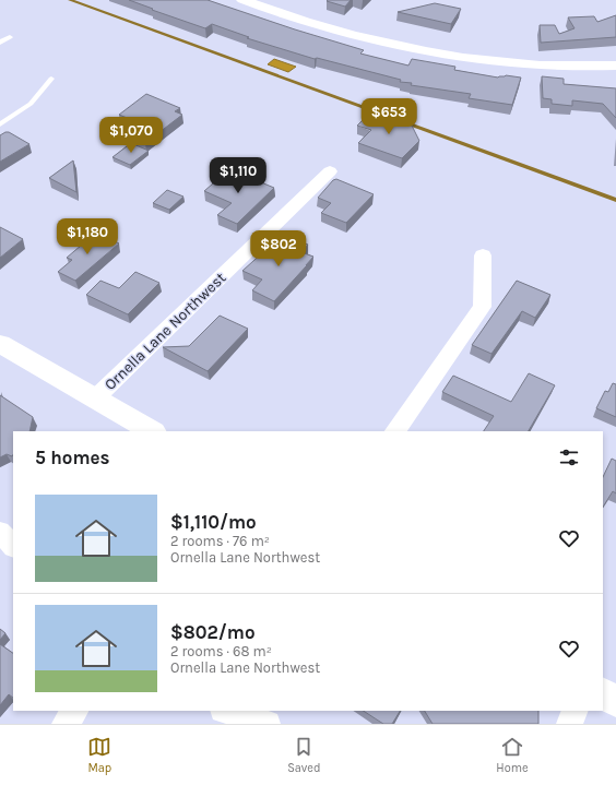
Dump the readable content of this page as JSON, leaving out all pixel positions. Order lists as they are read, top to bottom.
{
  "streets": {
    "street": ["Ornella Lane Northwest"]
  },
  "page": {
    "price": [
      "$653",
      "$1,070",
      "$1,110",
      "$1,180",
      "$802"
    ],
    "heading": "5 homes",
    "list": [
      {
        "name": "$1,110/mo",
        "note": "2 rooms · 76 m² · Ornella Lane Northwest"
      },
      {
        "name": "$802/mo",
        "note": "2 rooms · 68 m² · Ornella Lane Northwest"
      }
    ],
    "tabs": ["Map", "Saved", "Home"]
  }
}
